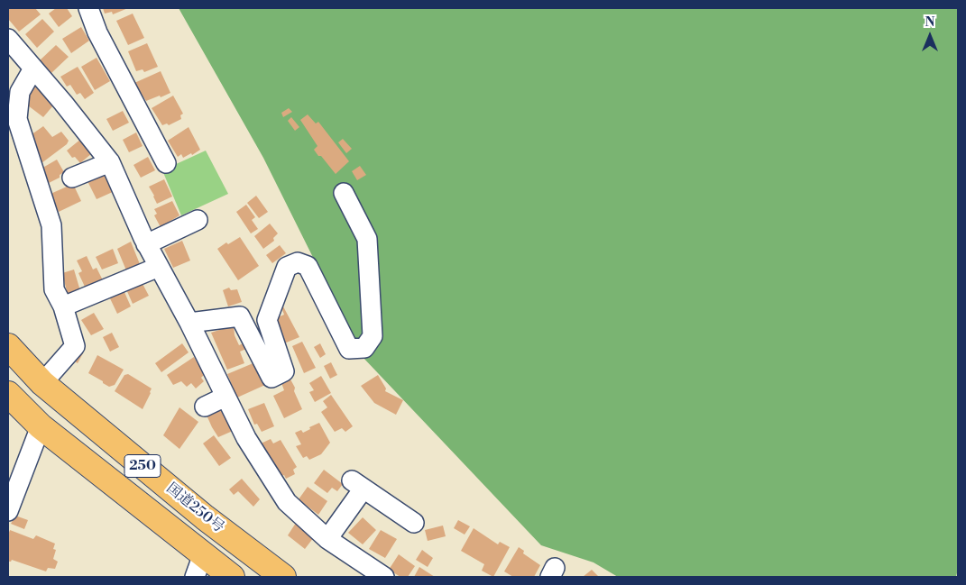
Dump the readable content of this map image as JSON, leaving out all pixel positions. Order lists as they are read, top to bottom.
{
  "streets": {
    "highway": ["250", "国道250号"]
  },
  "north": "top"
}
